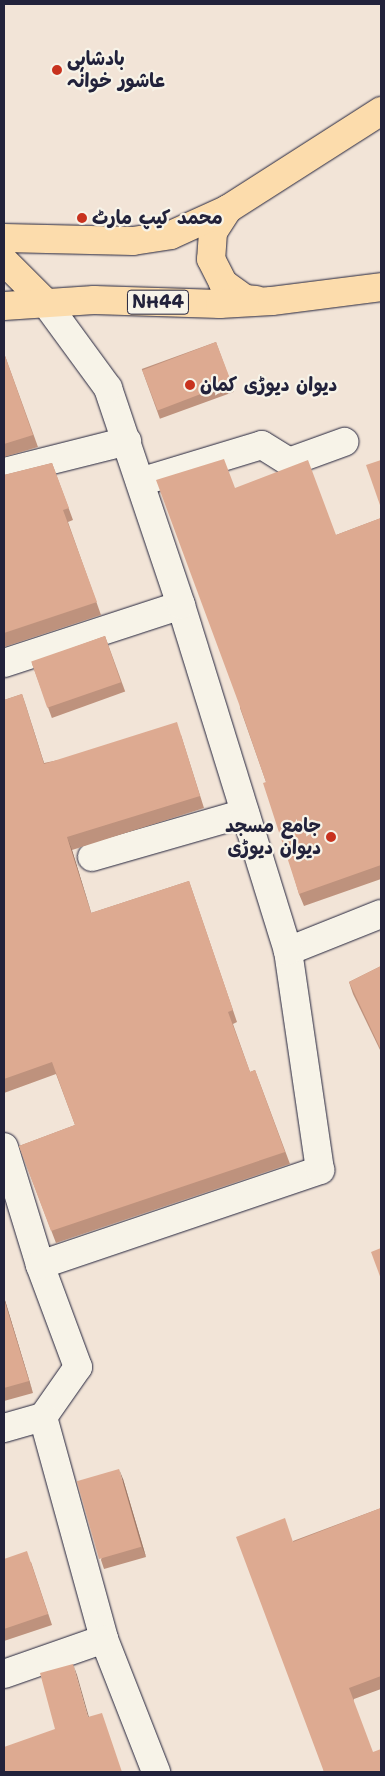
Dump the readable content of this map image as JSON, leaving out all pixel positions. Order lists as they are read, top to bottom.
{
  "streets": {
    "highway": ["NH44"]
  },
  "places": [
    "بادشاہی عاشور خوانہ",
    "محمد کیپ مارٹ",
    "دیوان دیوڑی کمان",
    "جامع مسجد دیوان دیوڑی"
  ]
}
